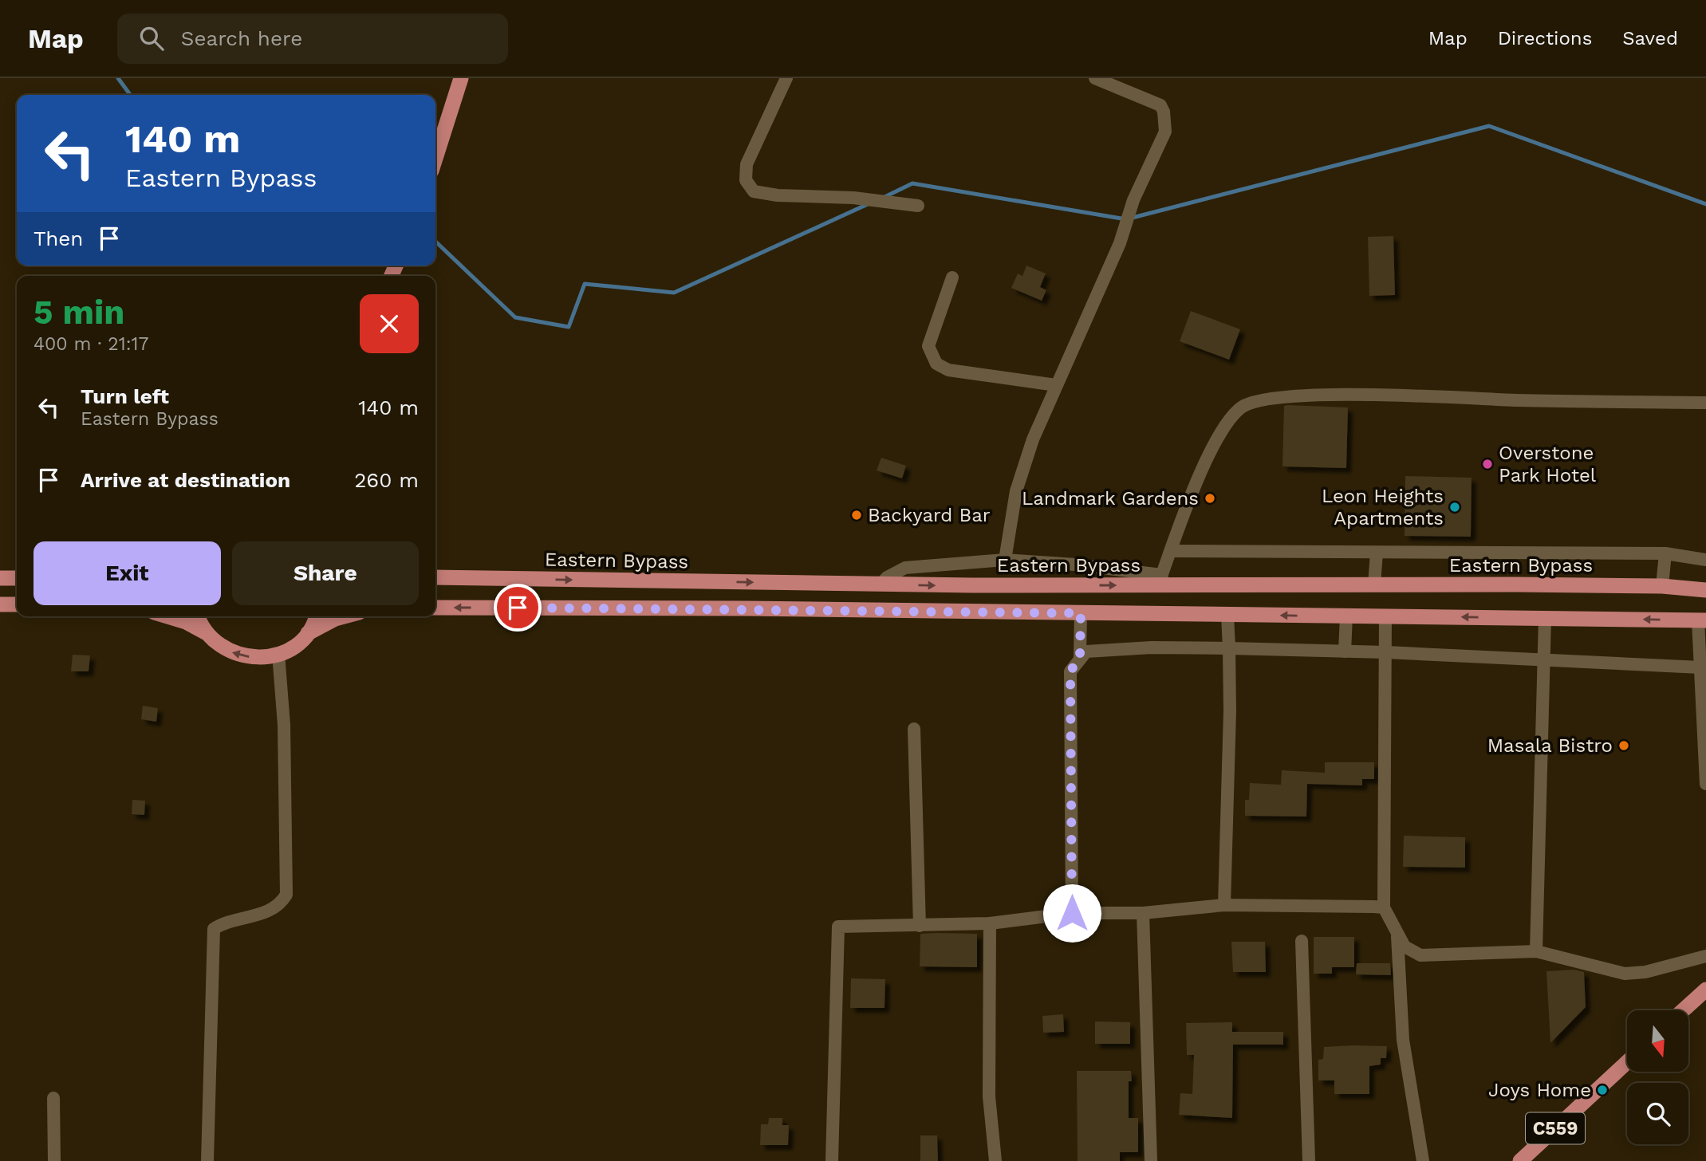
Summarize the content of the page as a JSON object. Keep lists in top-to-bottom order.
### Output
{
  "streets": {
    "main road": ["Eastern Bypass", "C559"]
  },
  "places": [
    "Overstone Park Hotel",
    "Landmark Gardens",
    "Leon Heights Apartments",
    "Backyard Bar",
    "Masala Bistro",
    "Joys Home"
  ],
  "north": "bottom",
  "page": {
    "header": "Map",
    "search": "Search here",
    "nav": ["Map", "Directions", "Saved"],
    "turn": ["140 m", "Eastern Bypass"],
    "then": "Then",
    "heading": ["5 min", "400 m · 21:17"],
    "list": [
      {
        "name": "Turn left",
        "note": "Eastern Bypass",
        "value": "140 m"
      },
      {
        "name": "Arrive at destination",
        "value": "260 m"
      }
    ],
    "buttons": ["Exit", "Share"]
  }
}
